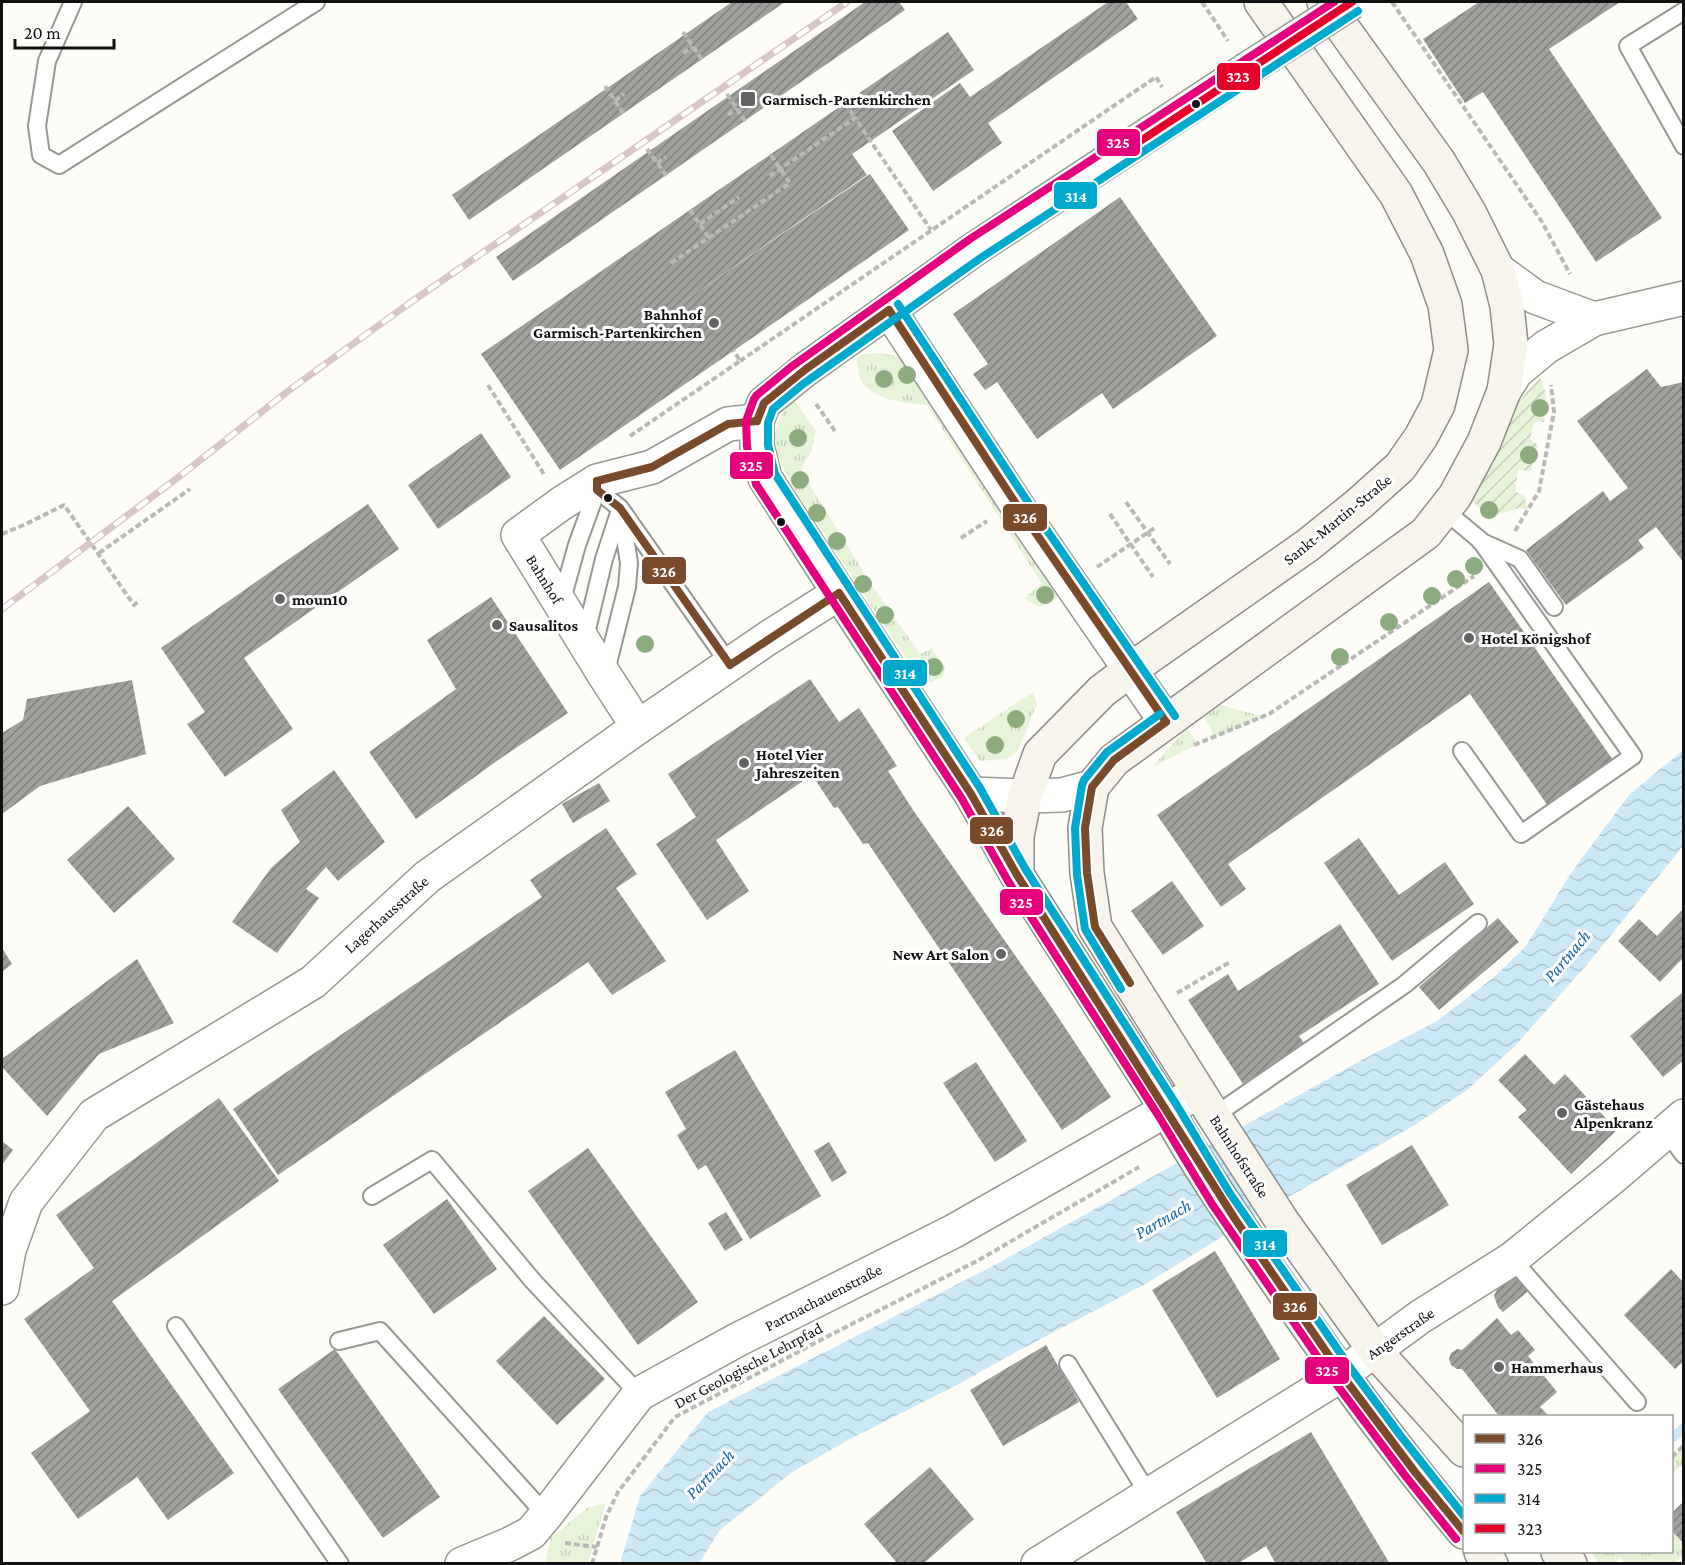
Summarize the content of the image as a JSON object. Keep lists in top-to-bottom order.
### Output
{
  "streets": {
    "main road": ["Sankt-Martin-Straße", "Bahnhofstraße"],
    "street": [
      "Bahnhof",
      "Lagerhausstraße",
      "Partnachauenstraße",
      "Angerstraße"
    ],
    "path": ["Der Geologische Lehrpfad"]
  },
  "crossings": [
    ["Bahnhof", "Lagerhausstraße"],
    ["Bahnhofstraße", "Partnachauenstraße"],
    ["Bahnhofstraße", "Angerstraße"]
  ],
  "water": ["Partnach"],
  "places": {
    "transit": ["Garmisch-Partenkirchen"],
    "other": [
      "Bahnhof Garmisch-Partenkirchen",
      "moun10",
      "Sausalitos",
      "Hotel Königshof",
      "Hotel Vier Jahreszeiten",
      "New Art Salon",
      "Gästehaus Alpenkranz",
      "Hammerhaus"
    ]
  },
  "lines": [
    "transit line 325",
    "transit line 323",
    "transit line 314",
    "transit line 326"
  ],
  "legend": [
    "326",
    "325",
    "314",
    "323"
  ],
  "scale_bar": "20 m"
}
